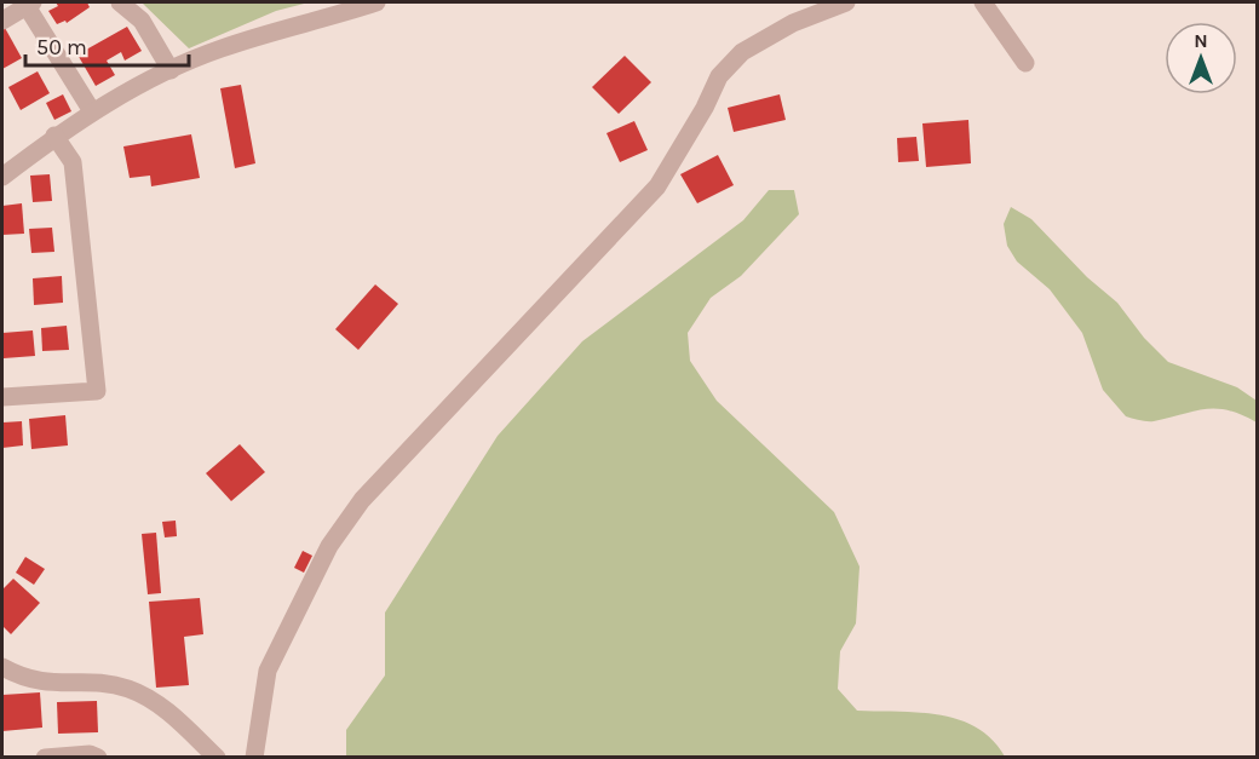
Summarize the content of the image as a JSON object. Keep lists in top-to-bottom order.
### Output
{
  "scale_bar": "50 m",
  "north": "top"
}
